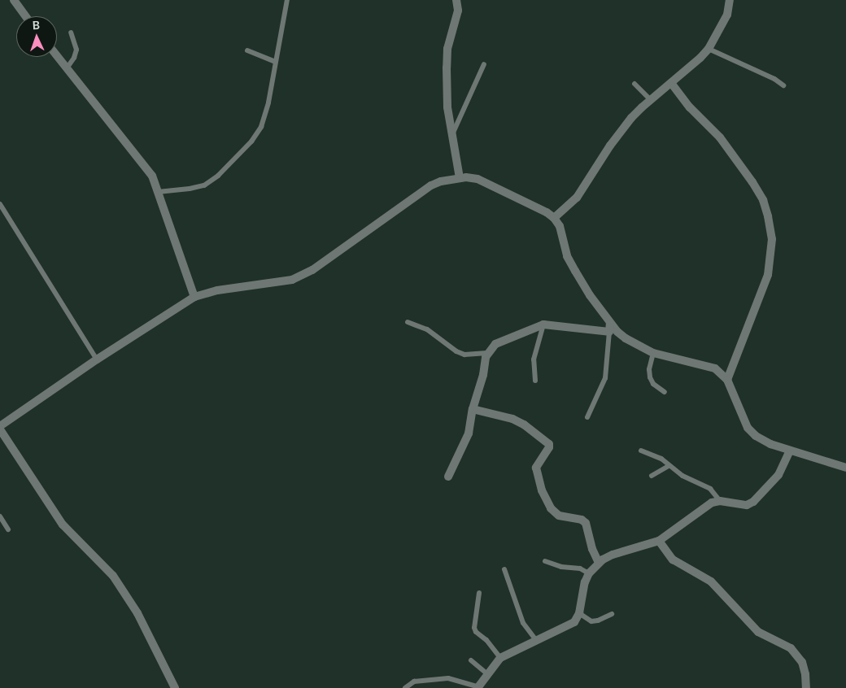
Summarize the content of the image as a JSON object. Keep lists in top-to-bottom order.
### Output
{
  "north": "top"
}
